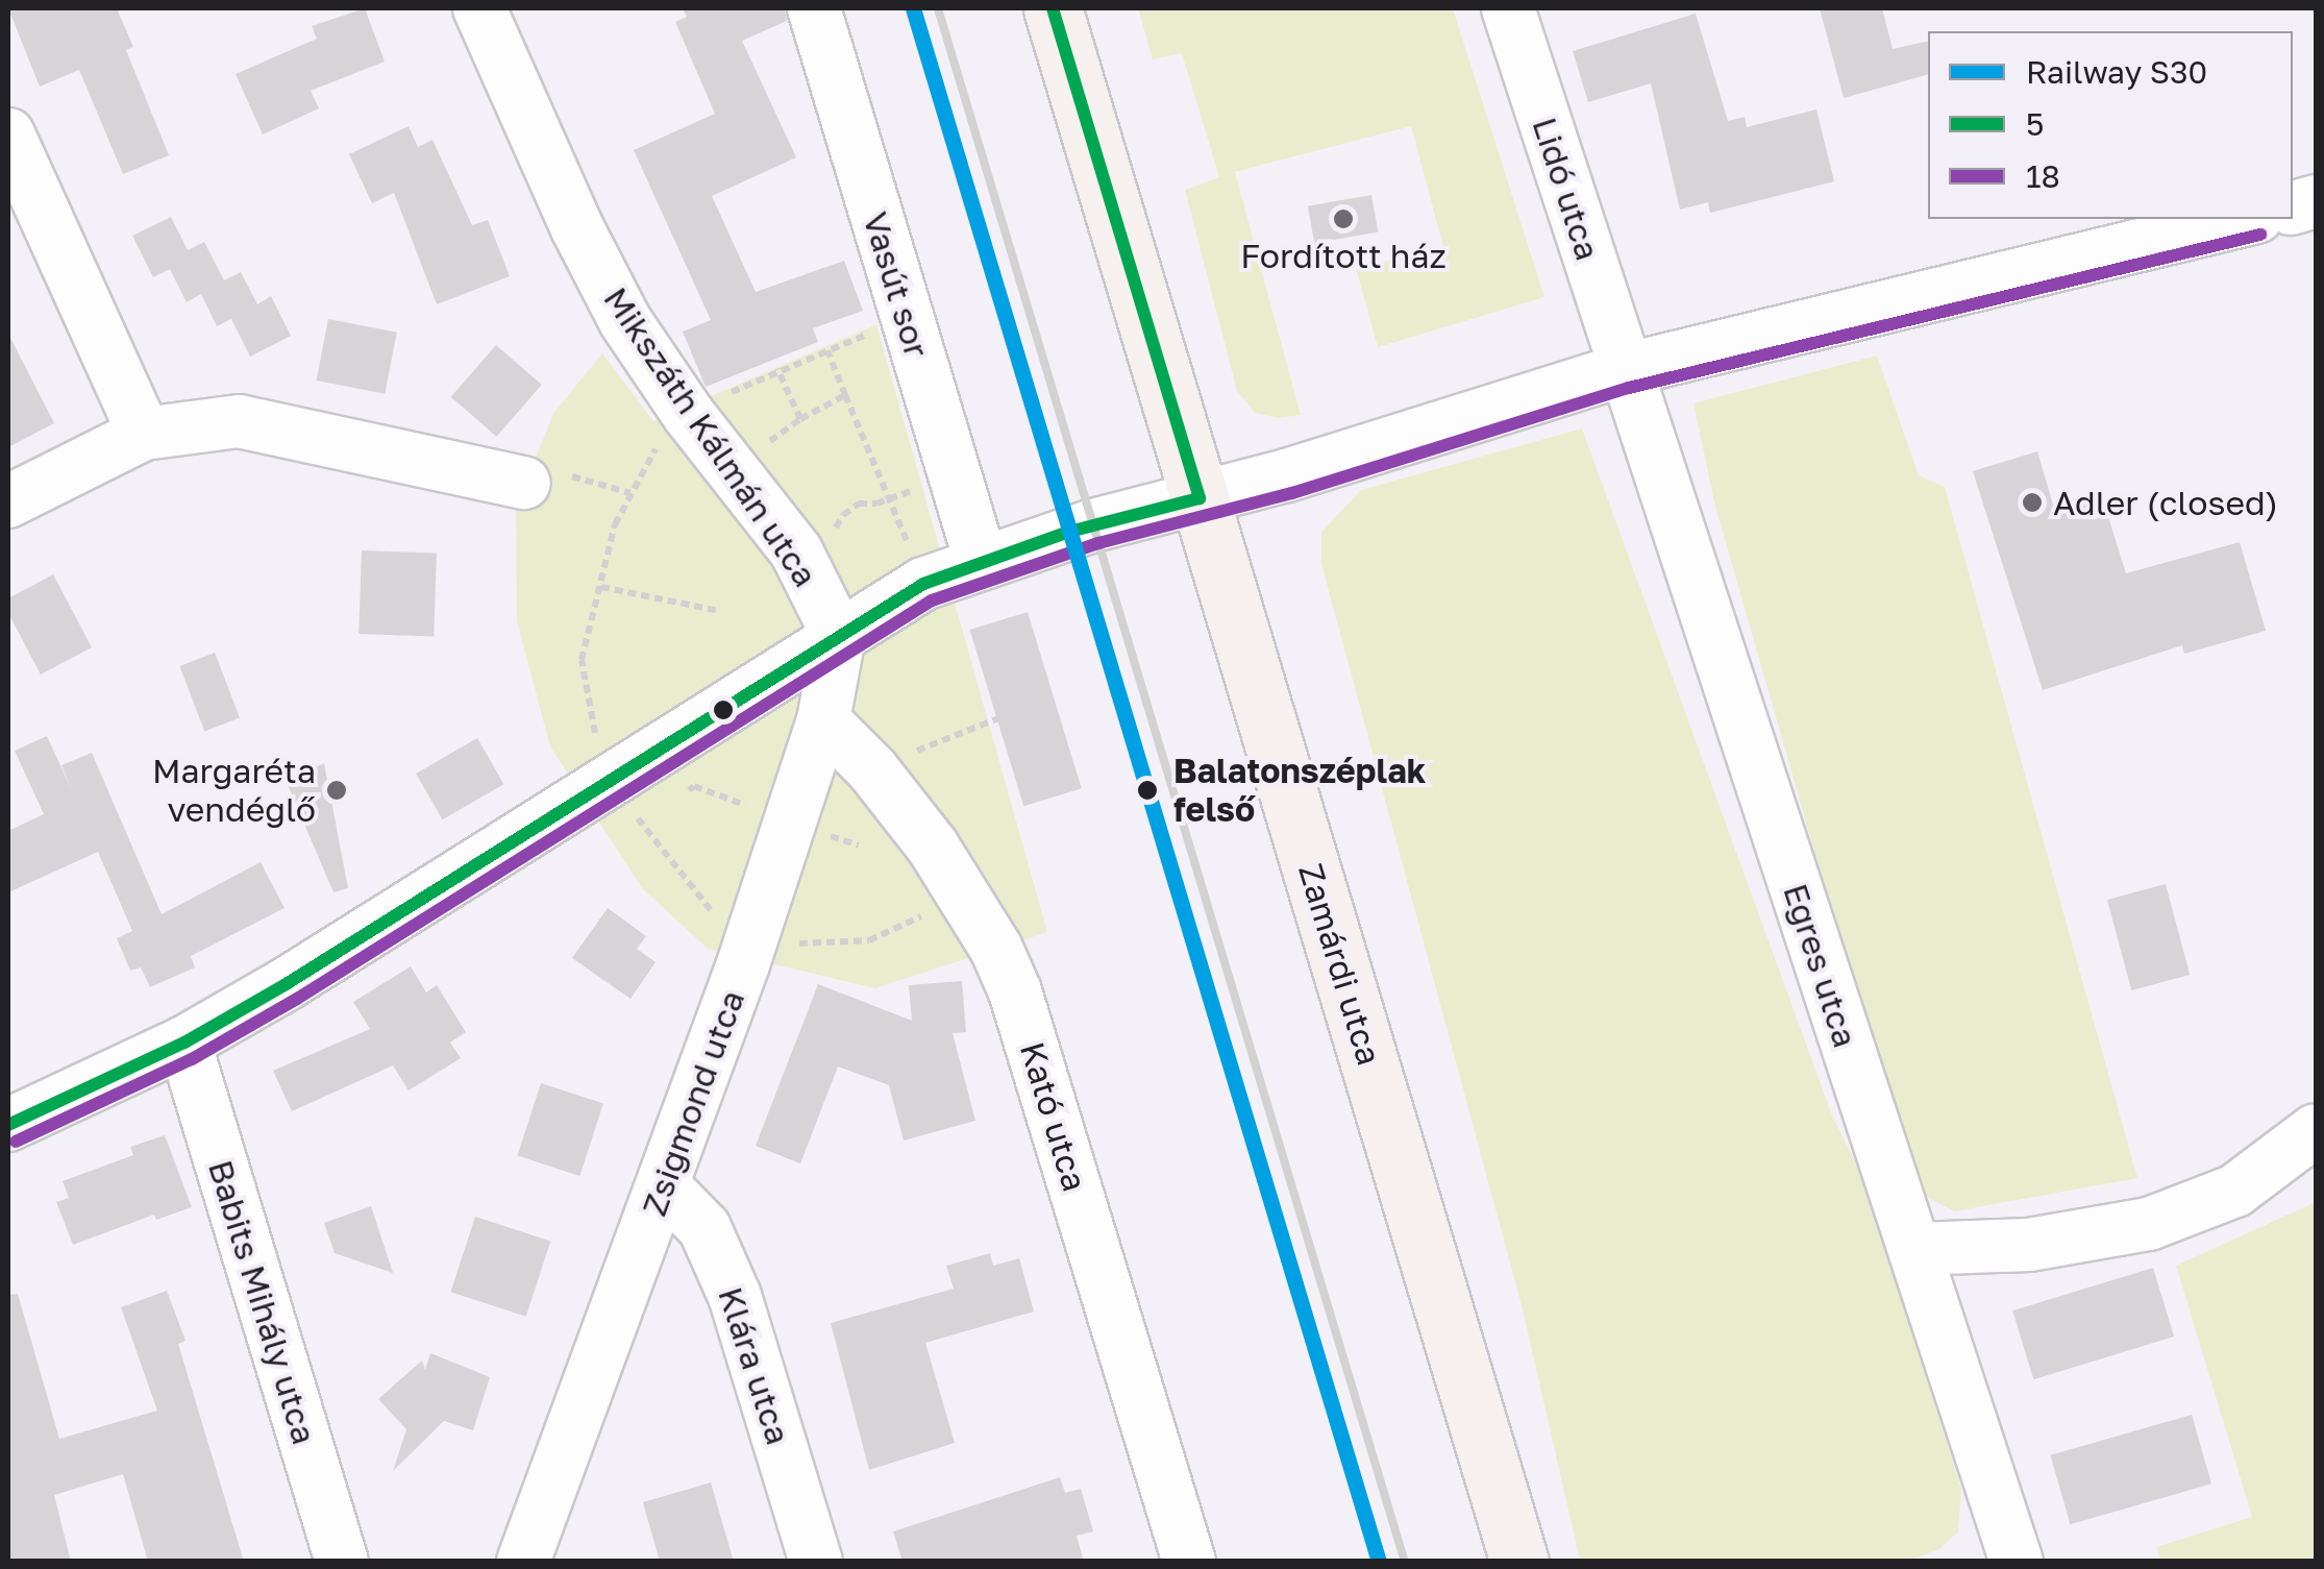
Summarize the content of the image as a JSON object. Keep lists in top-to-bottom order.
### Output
{
  "streets": {
    "main road": ["Zamárdi utca"],
    "street": [
      "Lidó utca",
      "Vasút sor",
      "Mikszáth Kálmán utca",
      "Egres utca",
      "Zsigmond utca",
      "Kató utca",
      "Babits Mihály utca",
      "Klára utca"
    ]
  },
  "crossings": [
    ["Lidó utca", "Egres utca"],
    ["Mikszáth Kálmán utca", "Zsigmond utca"],
    ["Zsigmond utca", "Kató utca"],
    ["Zsigmond utca", "Klára utca"]
  ],
  "places": [
    "Fordított ház",
    "Adler (closed)",
    "Margaréta vendéglő",
    "Balatonszéplak felső"
  ],
  "lines": ["rail line S30", "transit line 5", "transit line 18"],
  "legend": ["Railway S30", "5", "18"]
}
